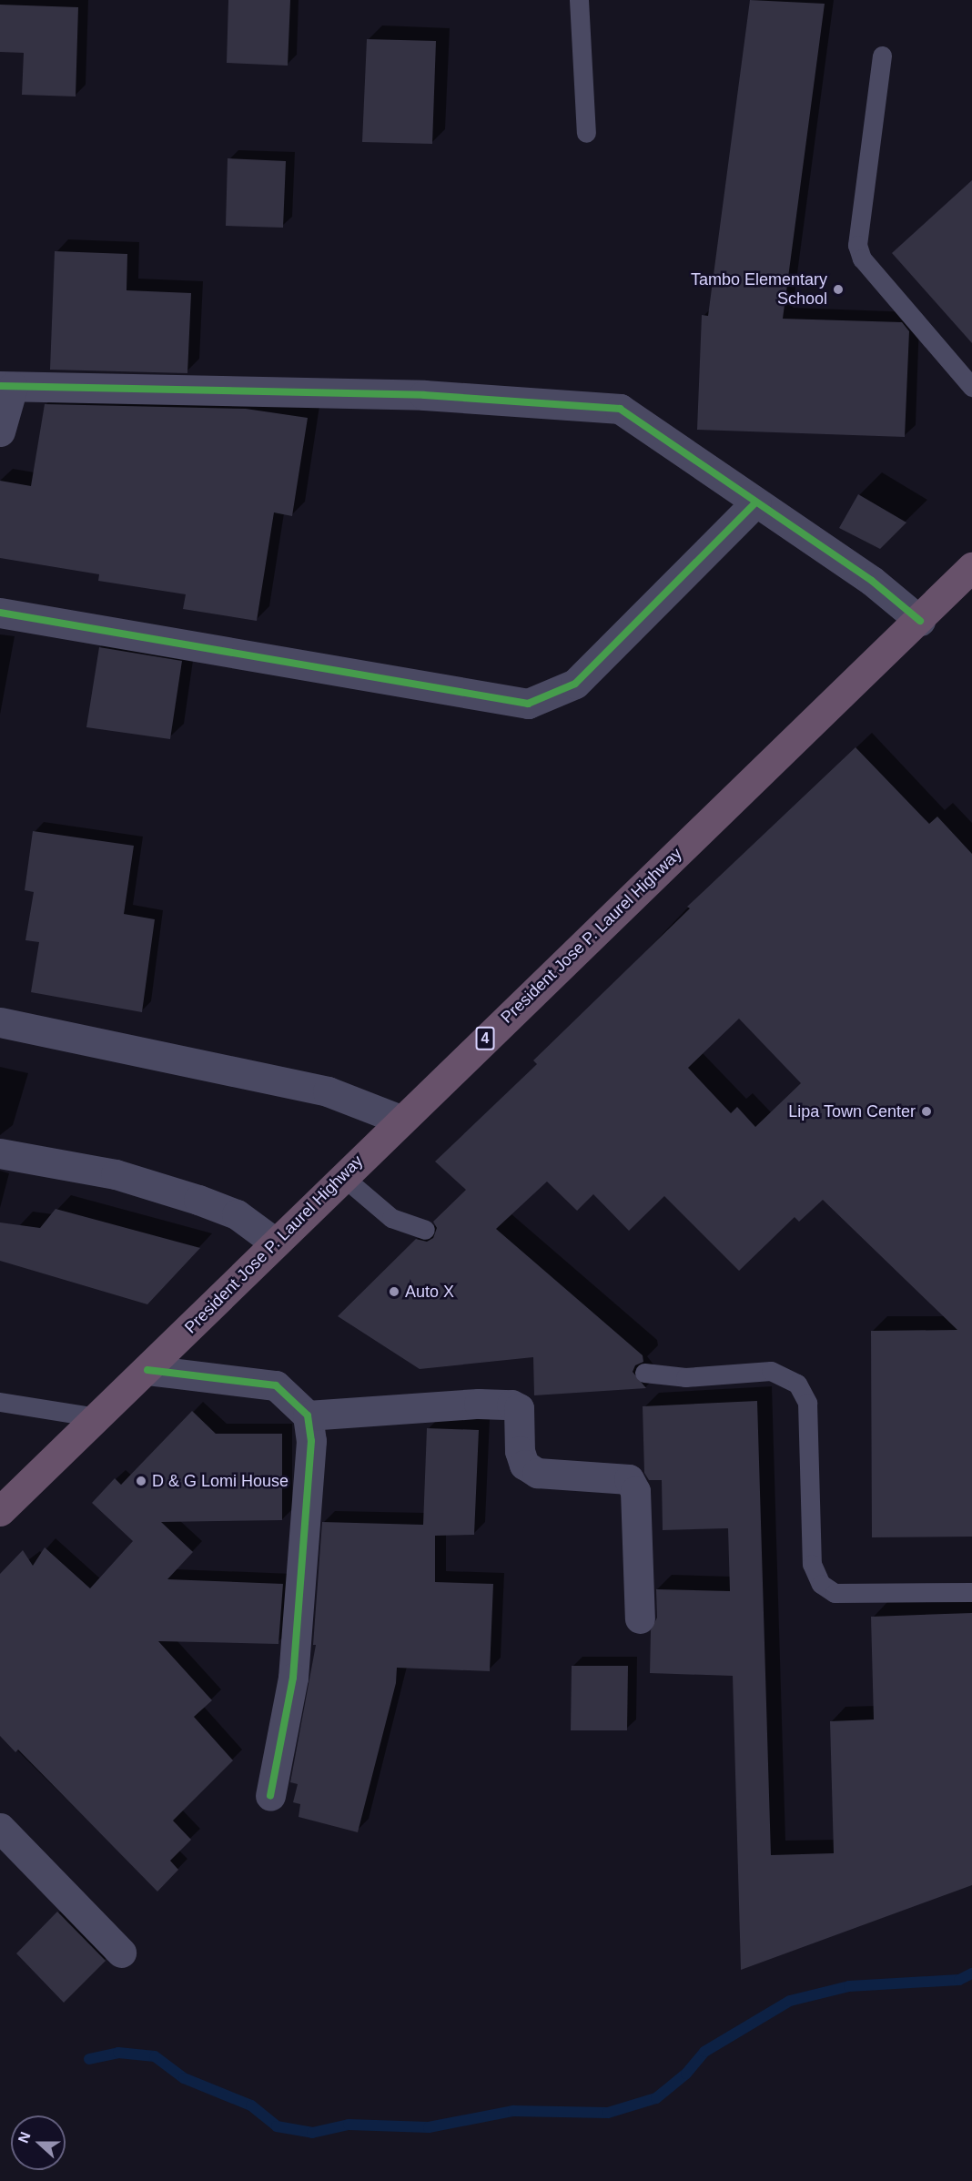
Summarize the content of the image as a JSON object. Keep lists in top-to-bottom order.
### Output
{
  "streets": {
    "highway": ["President Jose P. Laurel Highway", "4"]
  },
  "places": [
    "Tambo Elementary School",
    "Lipa Town Center",
    "Auto X",
    "D & G Lomi House"
  ],
  "north": "left"
}
